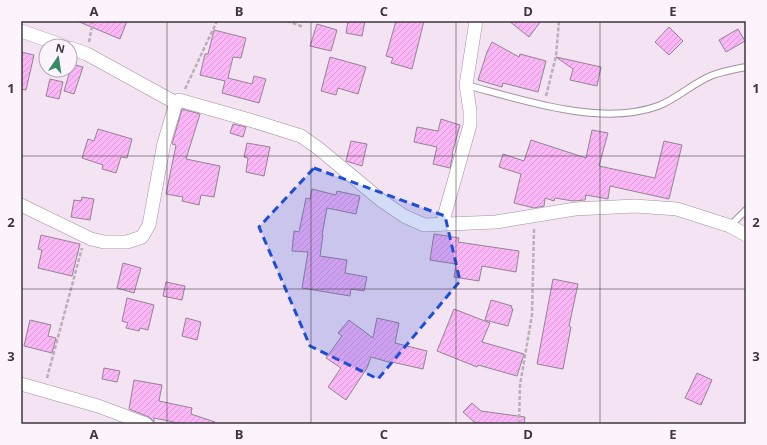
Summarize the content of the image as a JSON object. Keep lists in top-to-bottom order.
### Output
{
  "north": "top",
  "grid": {
    "columns": [
      "A",
      "B",
      "C",
      "D",
      "E"
    ],
    "rows": ["1", "2", "3"]
  }
}
